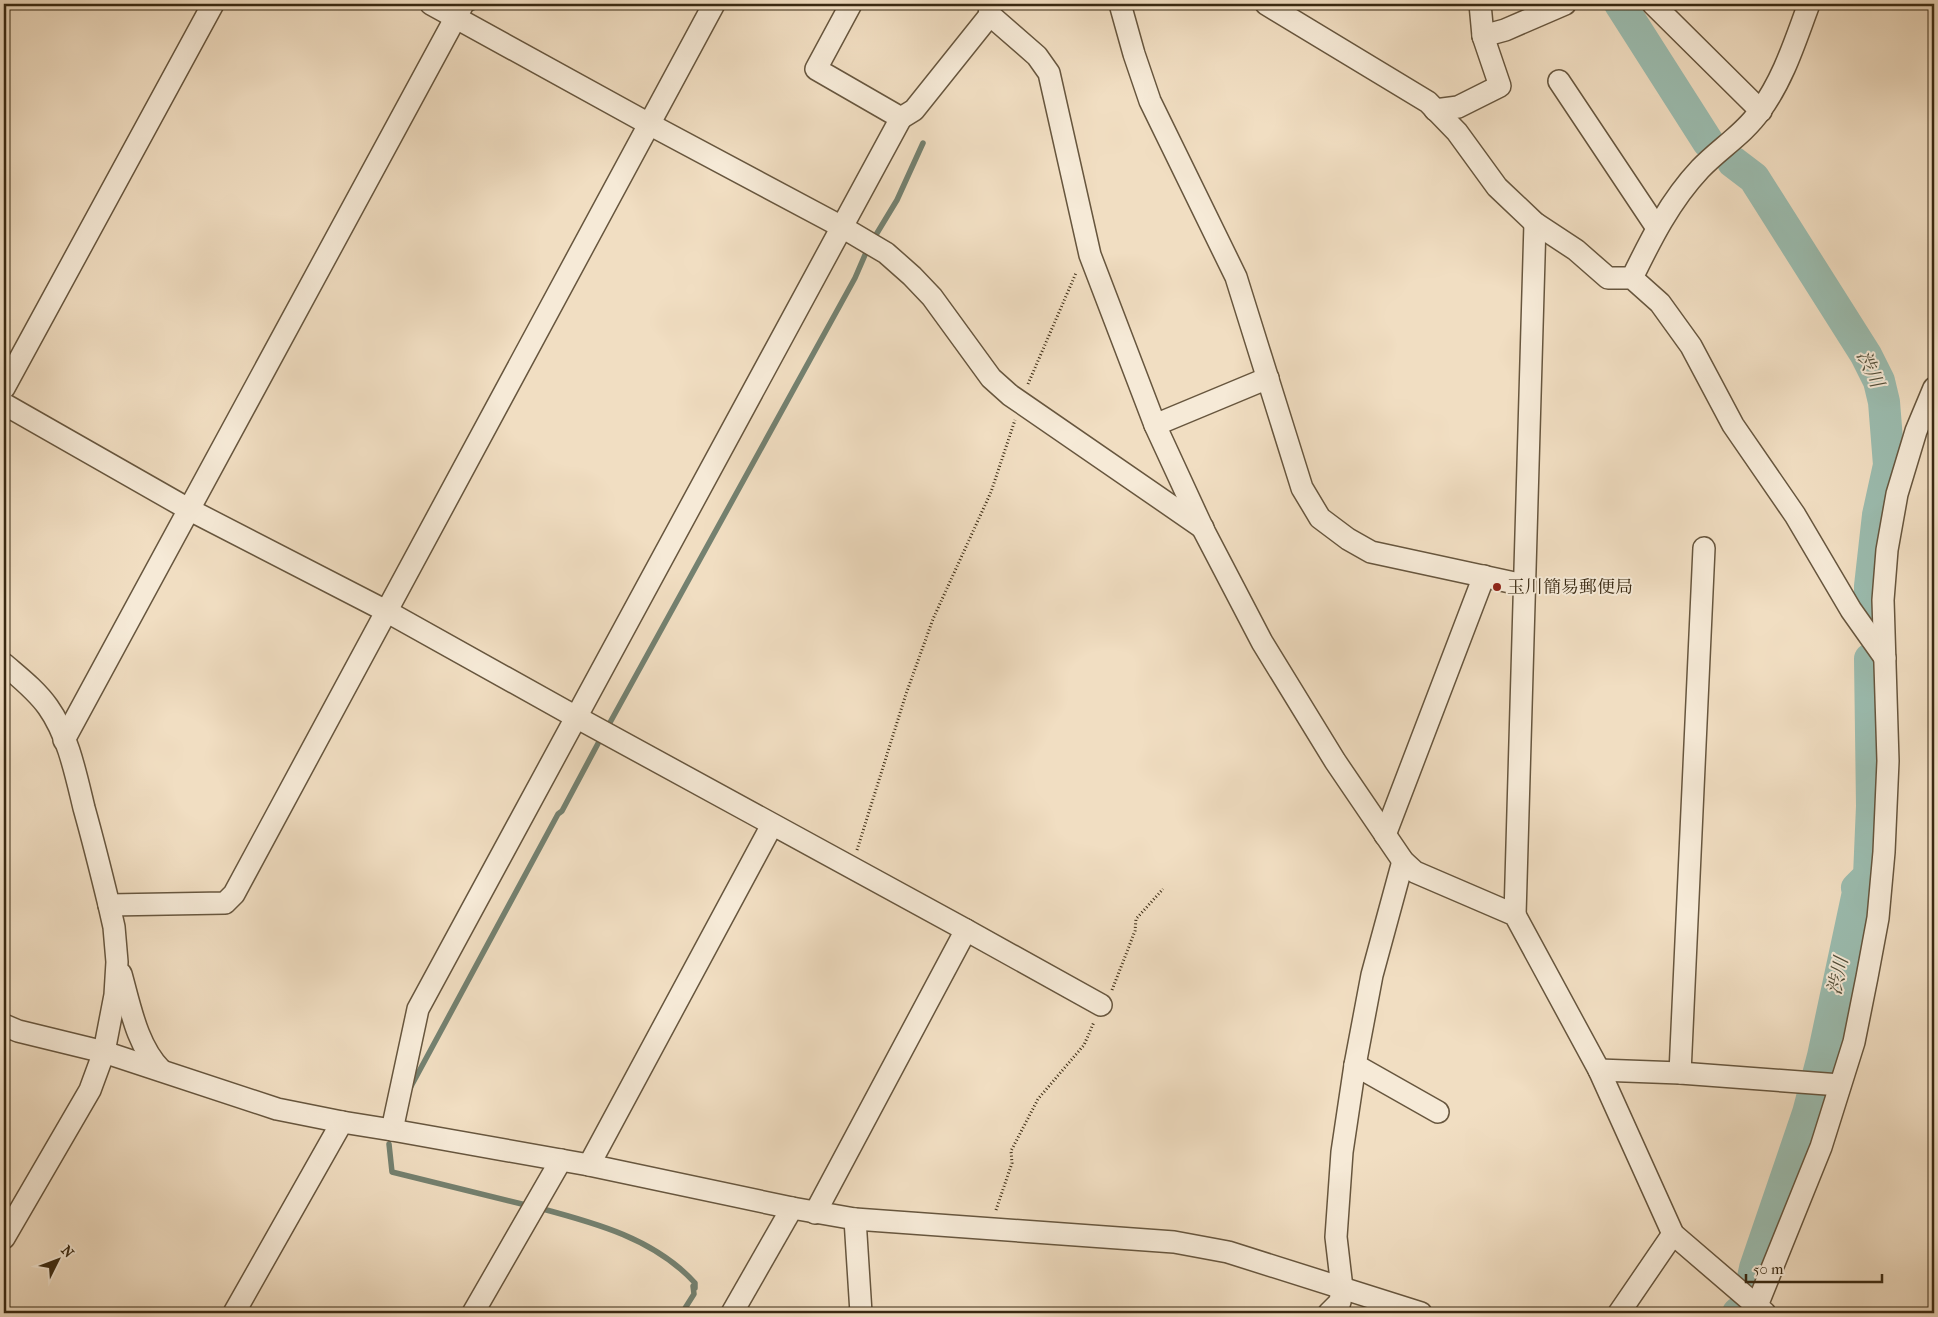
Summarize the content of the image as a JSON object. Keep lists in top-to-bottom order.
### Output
{
  "water": ["渋川"],
  "places": ["玉川簡易郵便局"],
  "scale_bar": "50 m",
  "north": "top right"
}
